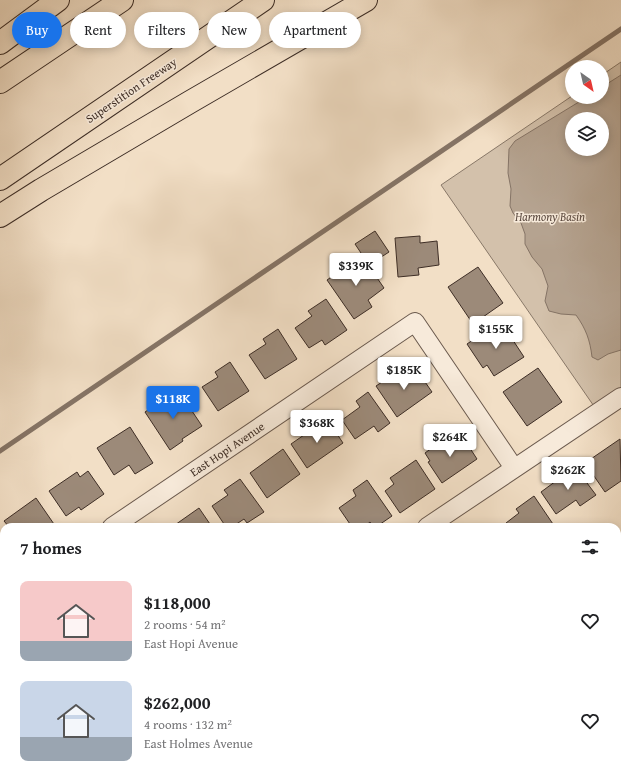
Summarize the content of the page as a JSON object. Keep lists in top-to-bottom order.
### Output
{
  "streets": {
    "highway": ["Superstition Freeway"],
    "street": ["East Hopi Avenue"]
  },
  "parks": ["Harmony Basin"],
  "north": "bottom right",
  "page": {
    "chip": [
      "Buy",
      "Rent",
      "Filters",
      "New",
      "Apartment"
    ],
    "price": [
      "$339K",
      "$155K",
      "$185K",
      "$118K",
      "$368K",
      "$264K",
      "$262K"
    ],
    "heading": "7 homes",
    "list": [
      {
        "name": "$118,000",
        "note": "2 rooms · 54 m² · East Hopi Avenue"
      },
      {
        "name": "$262,000",
        "note": "4 rooms · 132 m² · East Holmes Avenue"
      }
    ]
  }
}
